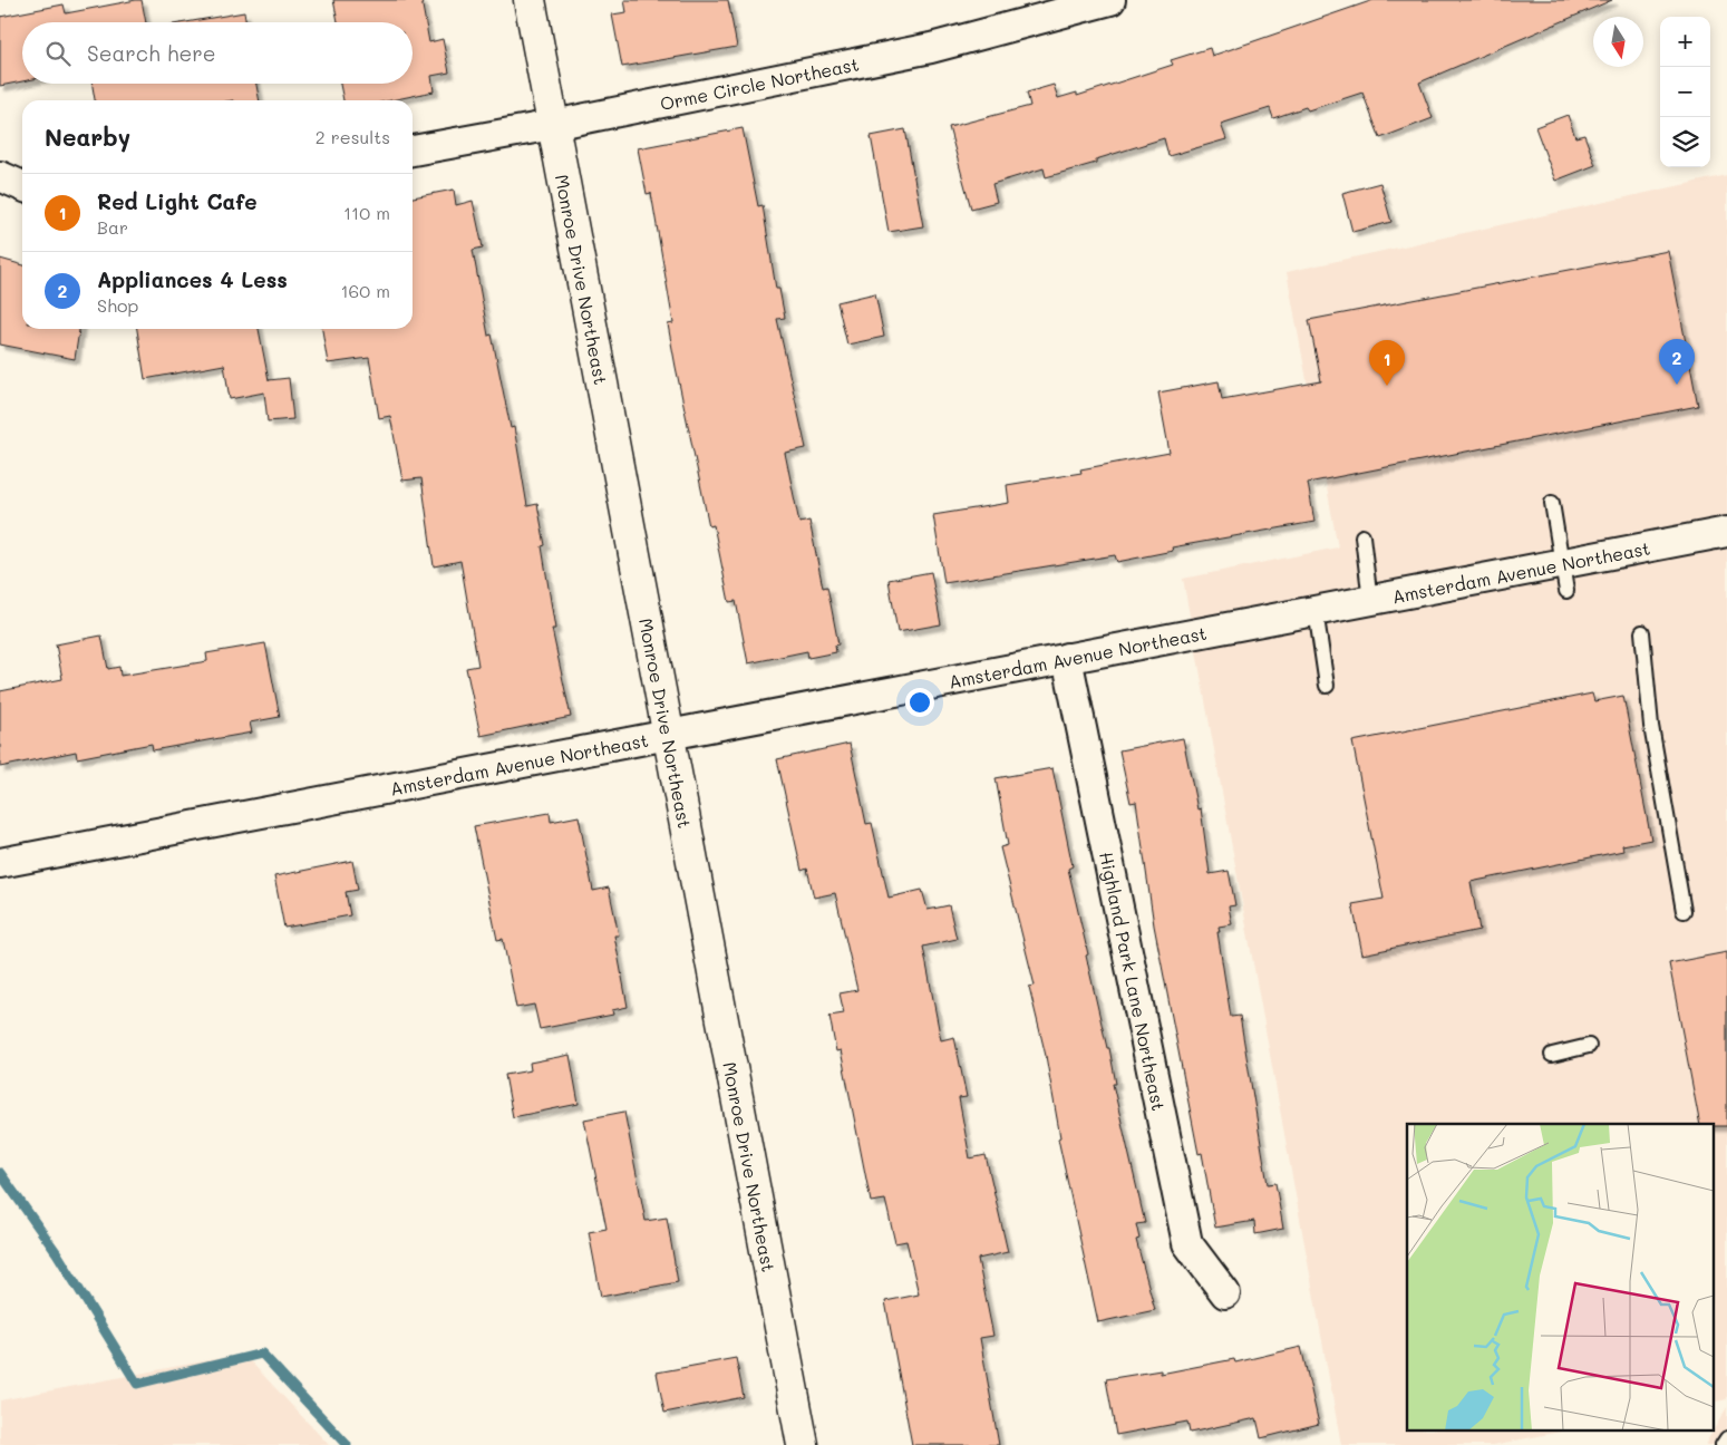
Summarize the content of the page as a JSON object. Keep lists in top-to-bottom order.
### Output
{
  "streets": {
    "main road": ["Monroe Drive Northeast"],
    "street": ["Orme Circle Northeast", "Amsterdam Avenue Northeast", "Highland Park Lane Northeast"]
  },
  "crossings": [
    ["Orme Circle Northeast", "Monroe Drive Northeast"],
    ["Monroe Drive Northeast", "Amsterdam Avenue Northeast"],
    ["Amsterdam Avenue Northeast", "Highland Park Lane Northeast"]
  ],
  "north": "bottom",
  "page": {
    "map_buttons": ["+", "−"],
    "search": "Search here",
    "heading": ["Nearby", "2 results"],
    "list": [
      {
        "mark": "1",
        "name": "Red Light Cafe",
        "note": "Bar",
        "value": "110 m"
      },
      {
        "mark": "2",
        "name": "Appliances 4 Less",
        "note": "Shop",
        "value": "160 m"
      }
    ],
    "pins": ["2", "1"]
  }
}
